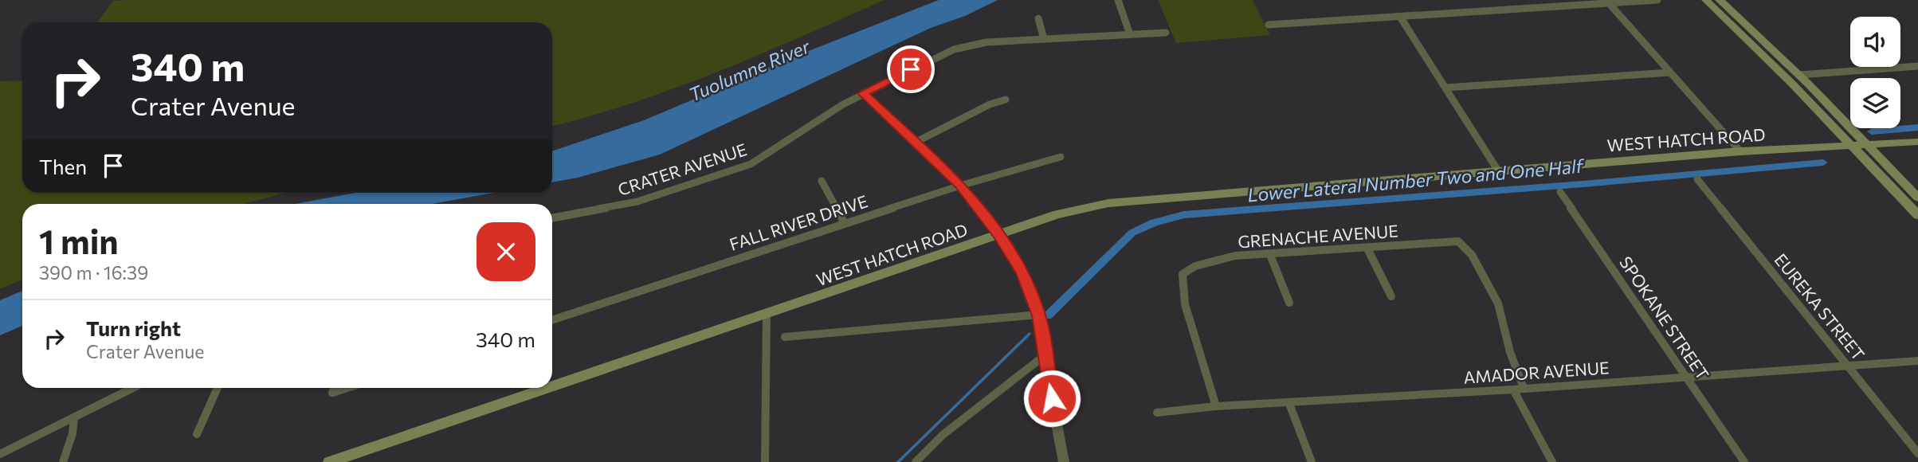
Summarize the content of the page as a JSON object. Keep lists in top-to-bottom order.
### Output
{
  "streets": {
    "main road": ["WEST HATCH ROAD"],
    "street": [
      "CRATER AVENUE",
      "FALL RIVER DRIVE",
      "GRENACHE AVENUE",
      "EUREKA STREET",
      "SPOKANE STREET",
      "AMADOR AVENUE"
    ]
  },
  "crossings": [
    ["GRENACHE AVENUE", "AMADOR AVENUE"],
    ["EUREKA STREET", "AMADOR AVENUE"],
    ["SPOKANE STREET", "AMADOR AVENUE"]
  ],
  "water": ["Tuolumne River", "Lower Lateral Number Two and One Half"],
  "page": {
    "turn": ["340 m", "Crater Avenue"],
    "then": "Then",
    "heading": ["1 min", "390 m · 16:39"],
    "list": [
      {
        "name": "Turn right",
        "note": "Crater Avenue",
        "value": "340 m"
      }
    ]
  }
}
